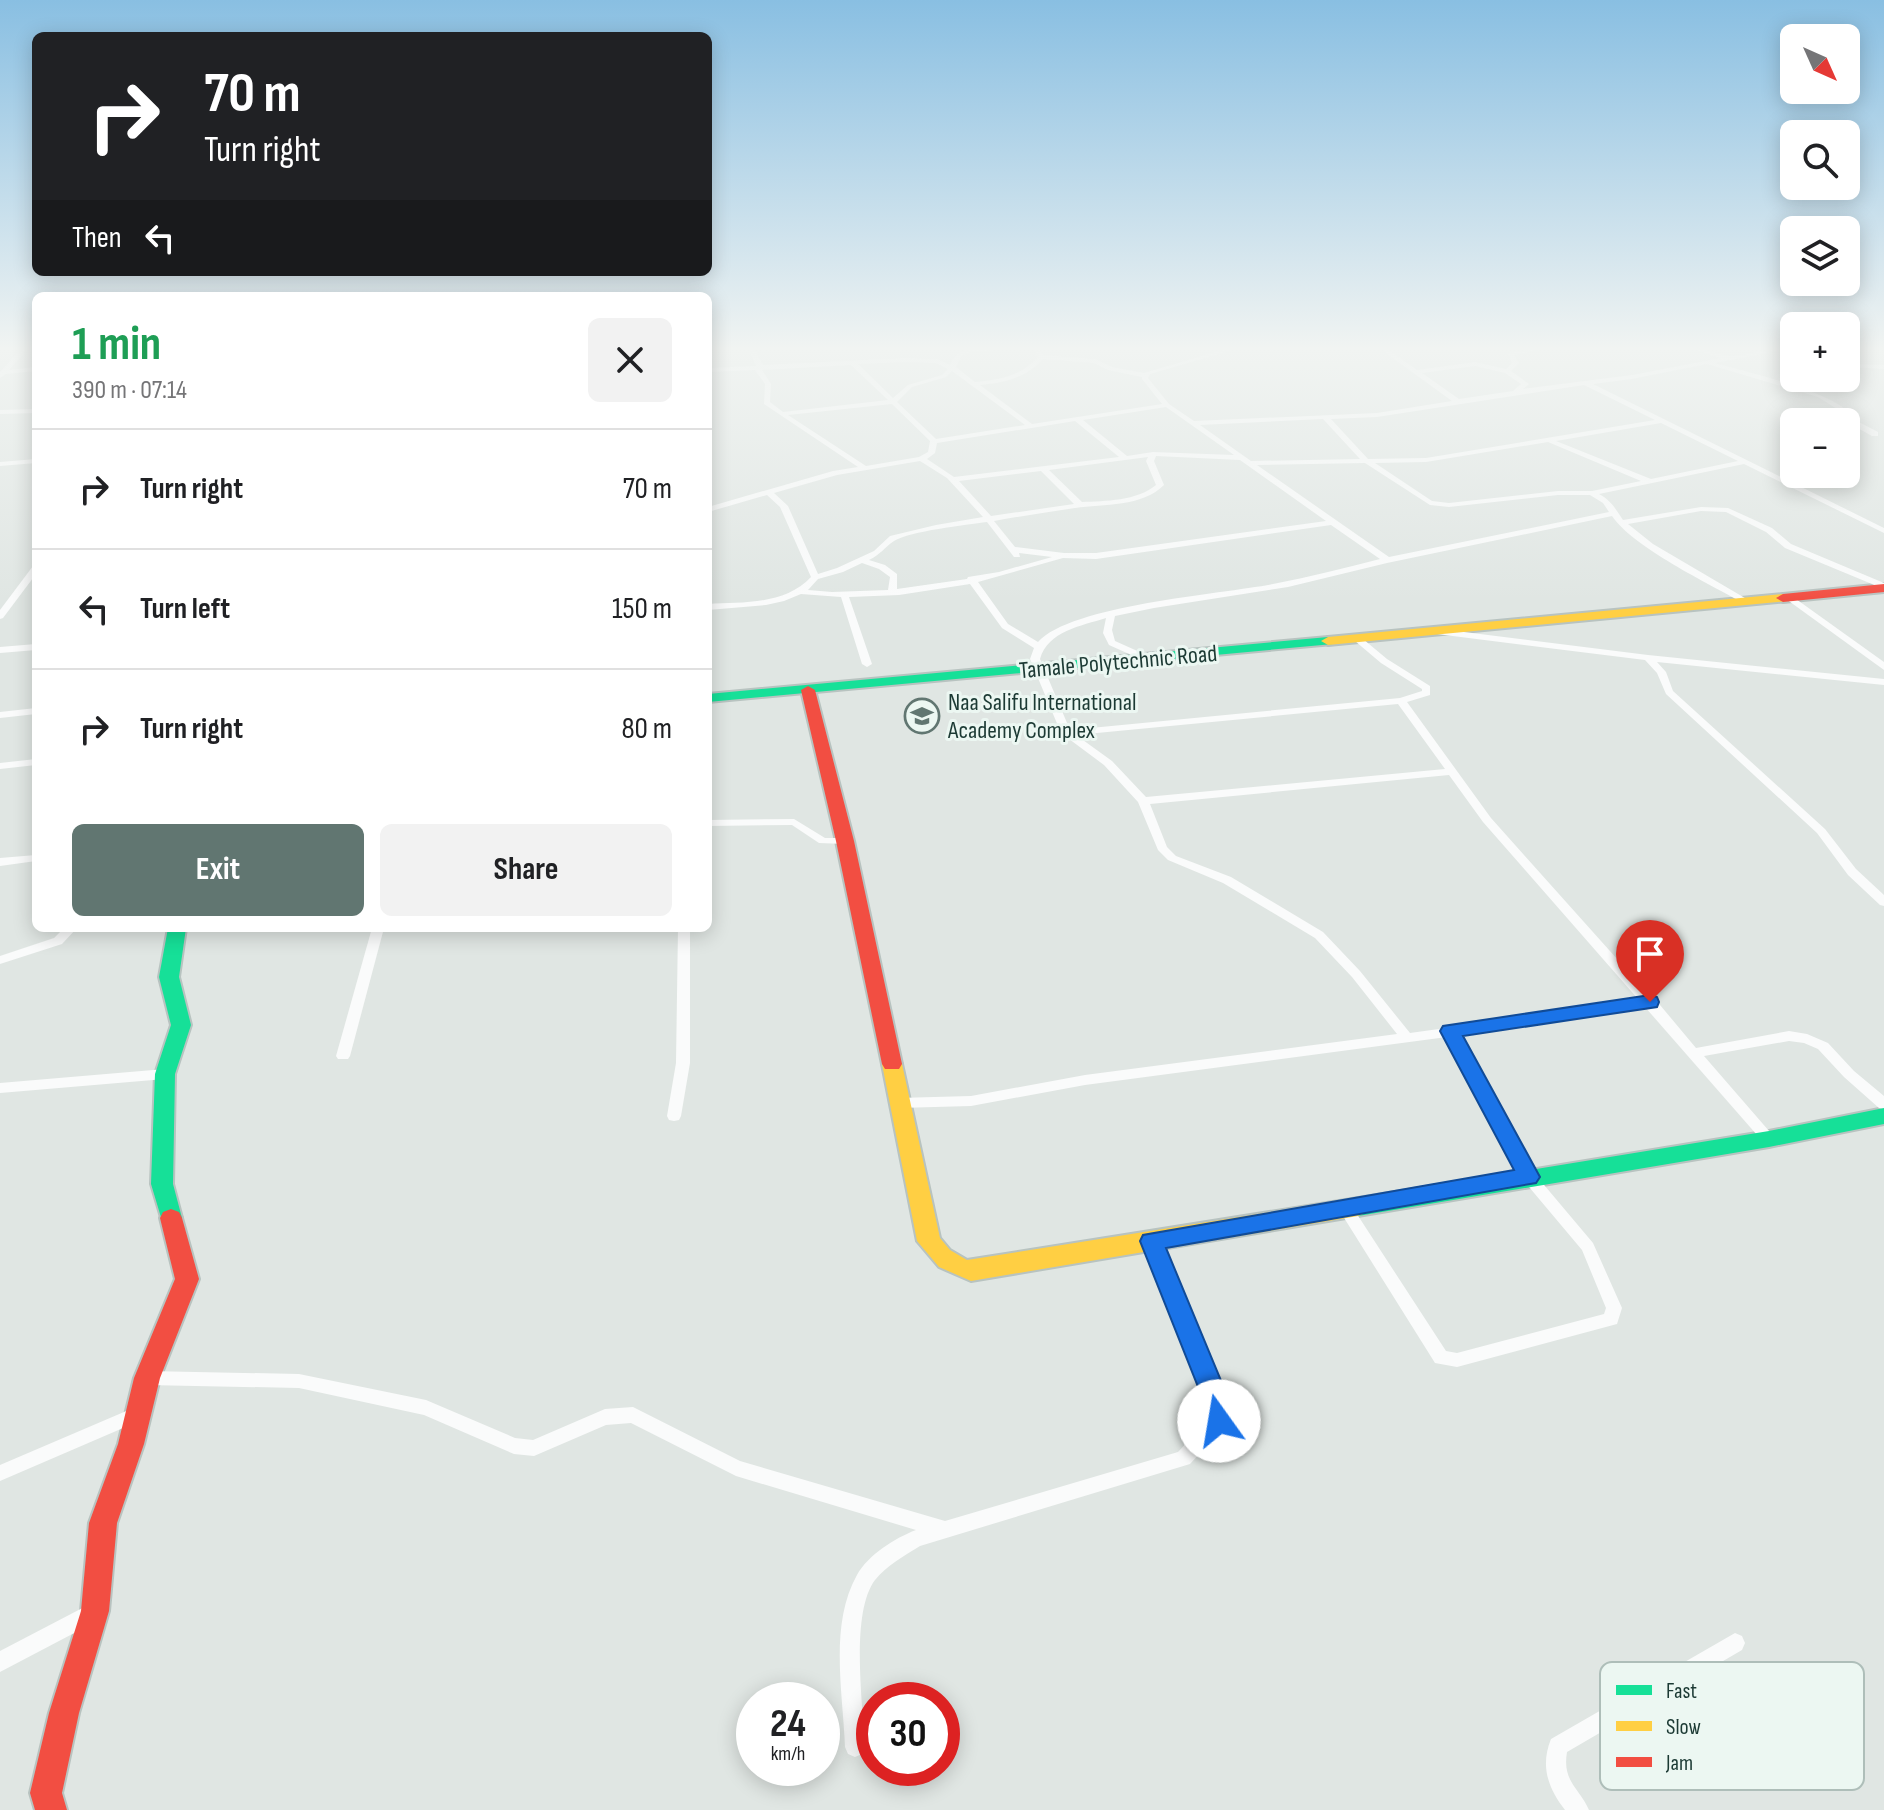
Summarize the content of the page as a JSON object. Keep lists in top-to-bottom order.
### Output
{
  "streets": {
    "street": ["Tamale Polytechnic Road"]
  },
  "places": {
    "school or university": ["Naa Salifu International Academy Complex"]
  },
  "legend": ["Fast", "Slow", "Jam"],
  "north": "bottom right",
  "page": {
    "map_buttons": ["+", "−"],
    "turn": ["70 m", "Turn right"],
    "then": "Then",
    "heading": ["1 min", "390 m · 07:14"],
    "list": [
      {
        "name": "Turn right",
        "value": "70 m"
      },
      {
        "name": "Turn left",
        "value": "150 m"
      },
      {
        "name": "Turn right",
        "value": "80 m"
      }
    ],
    "buttons": ["Exit", "Share"],
    "speed": "24 km/h",
    "limit": "30"
  }
}
